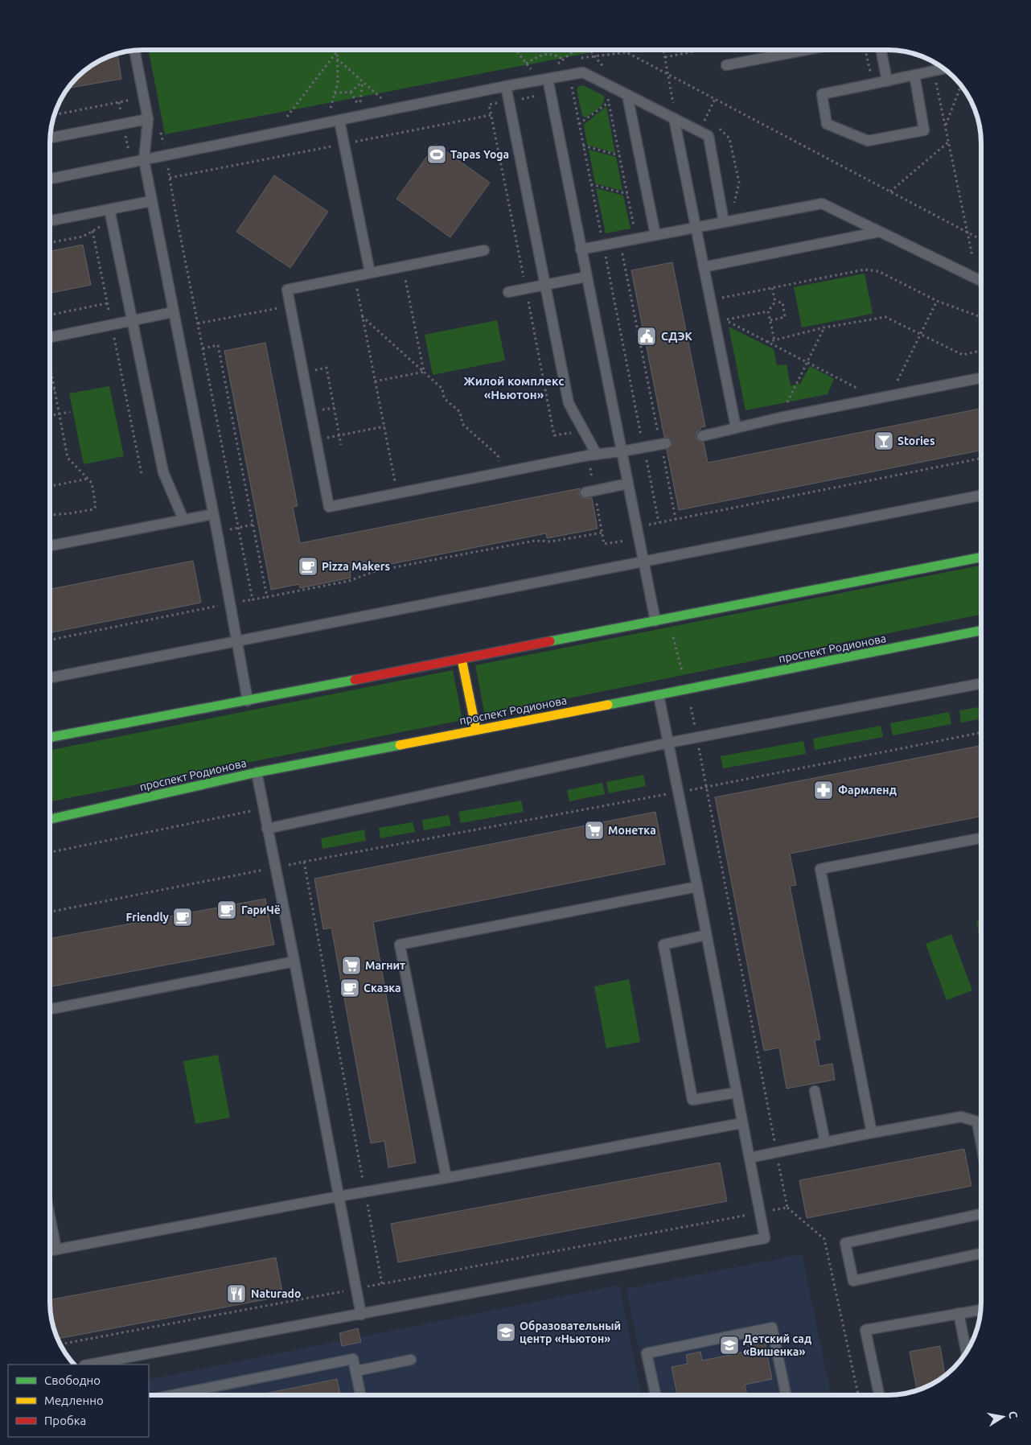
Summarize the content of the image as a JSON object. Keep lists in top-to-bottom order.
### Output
{
  "streets": {
    "street": ["проспект Родионова"]
  },
  "districts": ["Жилой комплекс «Ньютон»"],
  "places": {
    "sports": ["Tapas Yoga"],
    "public building": ["СДЭК"],
    "bar": ["Stories"],
    "cafe": [
      "Pizza Makers",
      "ГариЧё",
      "Friendly",
      "Сказка"
    ],
    "pharmacy": ["Фармленд"],
    "supermarket": ["Монетка", "Магнит"],
    "restaurant": ["Naturado"],
    "school or university": ["Образовательный центр «Ньютон»", "Детский сад «Вишенка»"]
  },
  "legend": ["Свободно", "Медленно", "Пробка"],
  "north": "right"
}
